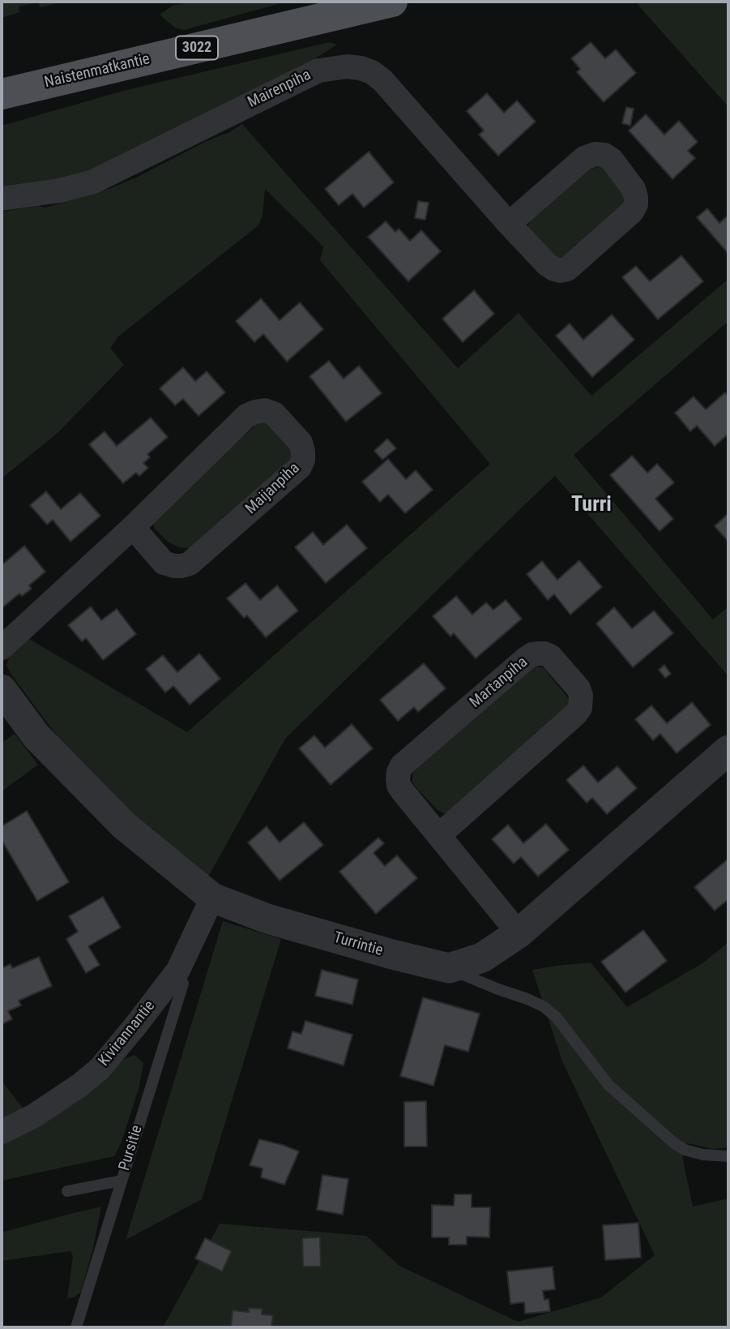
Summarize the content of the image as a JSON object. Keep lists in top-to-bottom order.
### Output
{
  "streets": {
    "main road": ["3022", "Naistenmatkantie"],
    "street": [
      "Mairenpiha",
      "Maijanpiha",
      "Martanpiha",
      "Turrintie",
      "Kivirannantie"
    ],
    "lane": ["Pursitie"]
  },
  "crossings": [
    ["Turrintie", "Kivirannantie"],
    ["Kivirannantie", "Pursitie"]
  ],
  "districts": ["Turri"]
}
